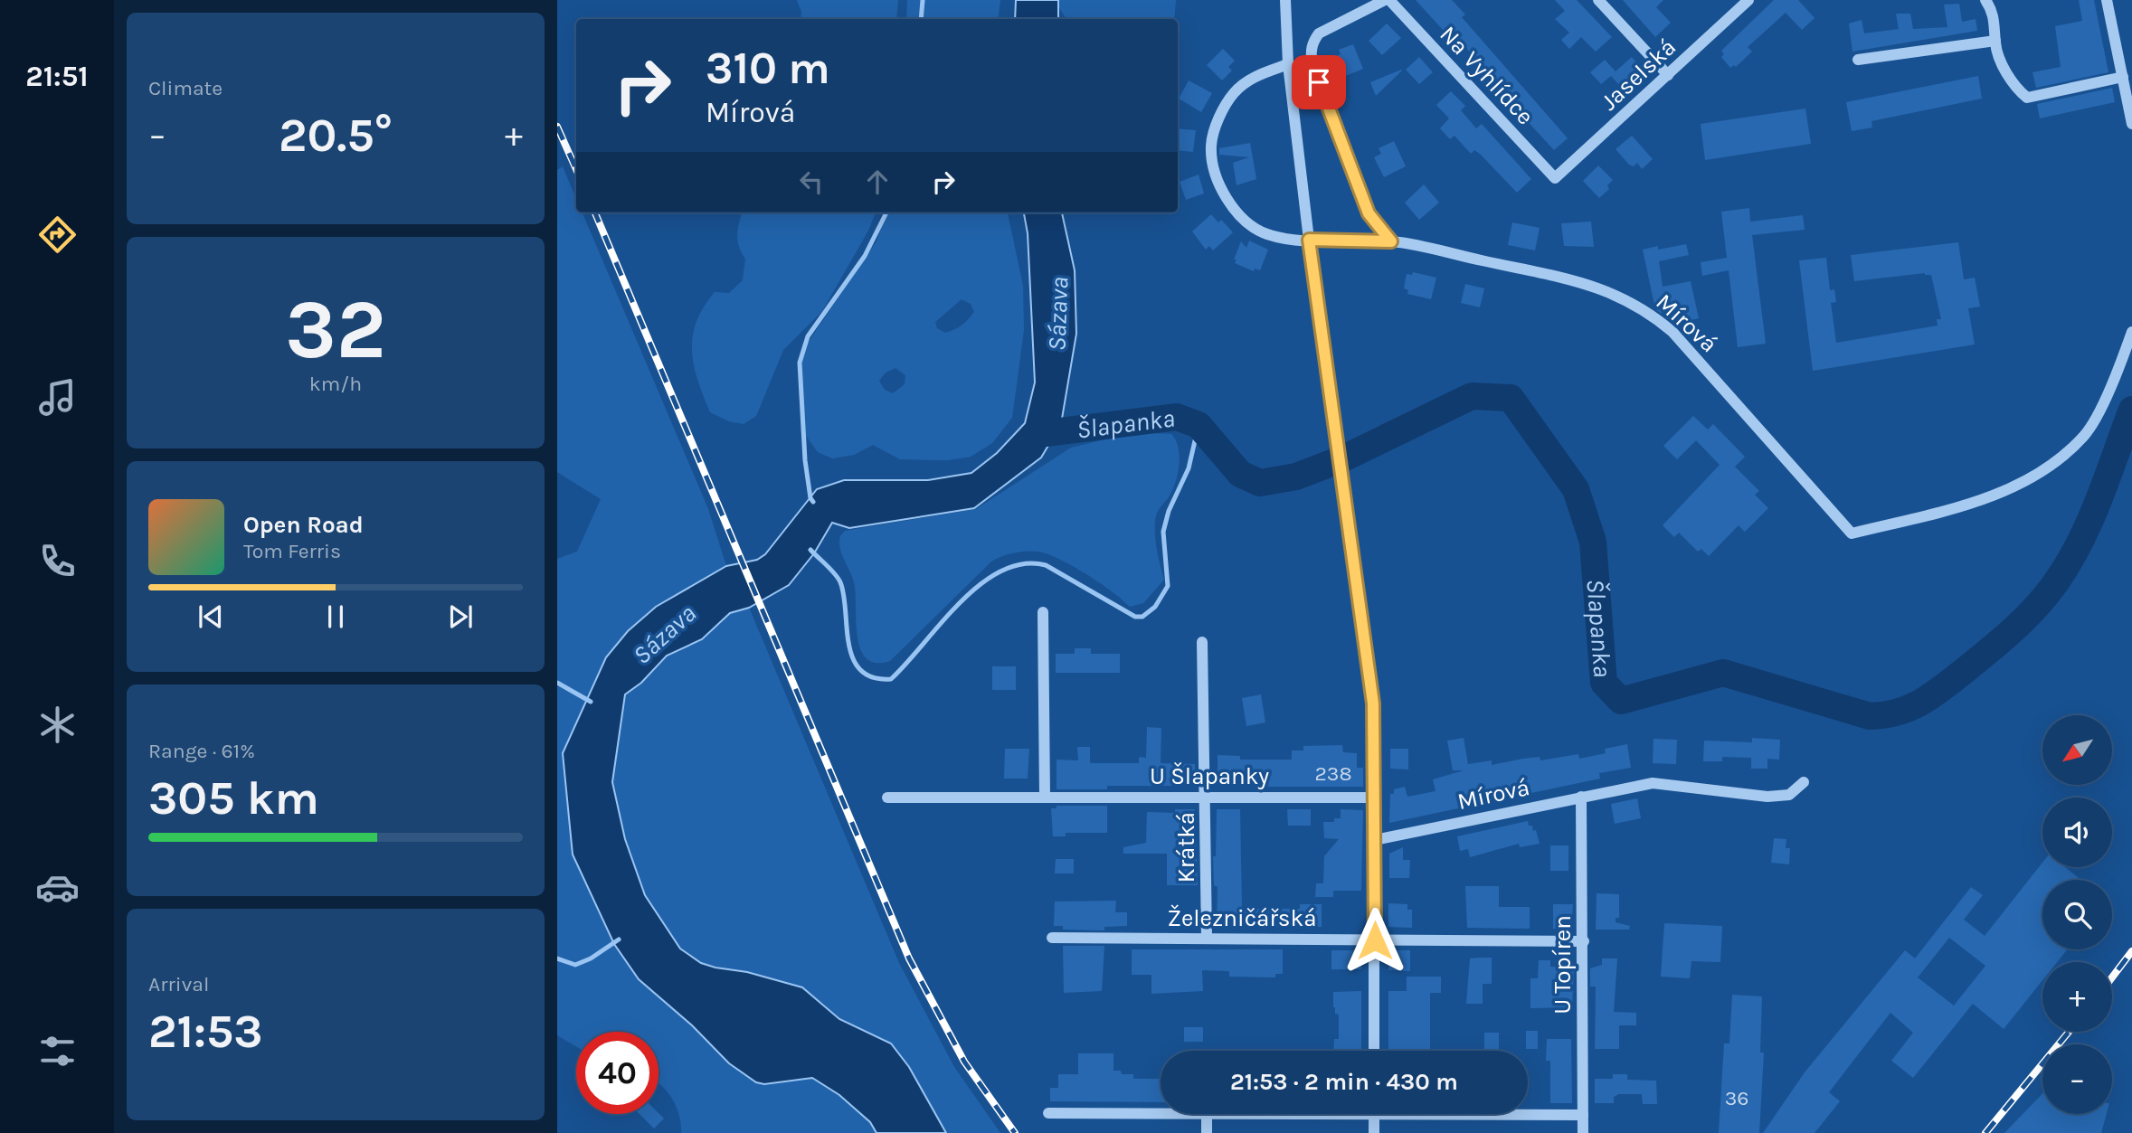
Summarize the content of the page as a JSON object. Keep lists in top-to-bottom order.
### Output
{
  "streets": {
    "street": [
      "Jaselská",
      "Na Vyhlídce",
      "Mírová",
      "U Šlapanky",
      "Krátká",
      "Železničářská",
      "U Topíren"
    ]
  },
  "crossings": [
    ["Jaselská", "Na Vyhlídce"],
    ["Mírová", "U Topíren"],
    ["U Šlapanky", "Krátká"],
    ["Krátká", "Železničářská"],
    ["Železničářská", "U Topíren"]
  ],
  "water": ["Sázava", "Šlapanka"],
  "house_numbers": ["238", "36"],
  "north": "bottom left",
  "page": {
    "tabs": "21:51",
    "tile": [
      "Climate",
      ["32", "km/h"],
      ["Range · 61%", "305 km"],
      ["Arrival", "21:53"]
    ],
    "turn": ["310 m", "Mírová"],
    "heat": ["−", "20.5°", "+"],
    "song": ["Open Road", "Tom Ferris"],
    "map_buttons": ["+", "−"],
    "limit": "40",
    "trip": "21:53 · 2 min · 430 m"
  }
}
